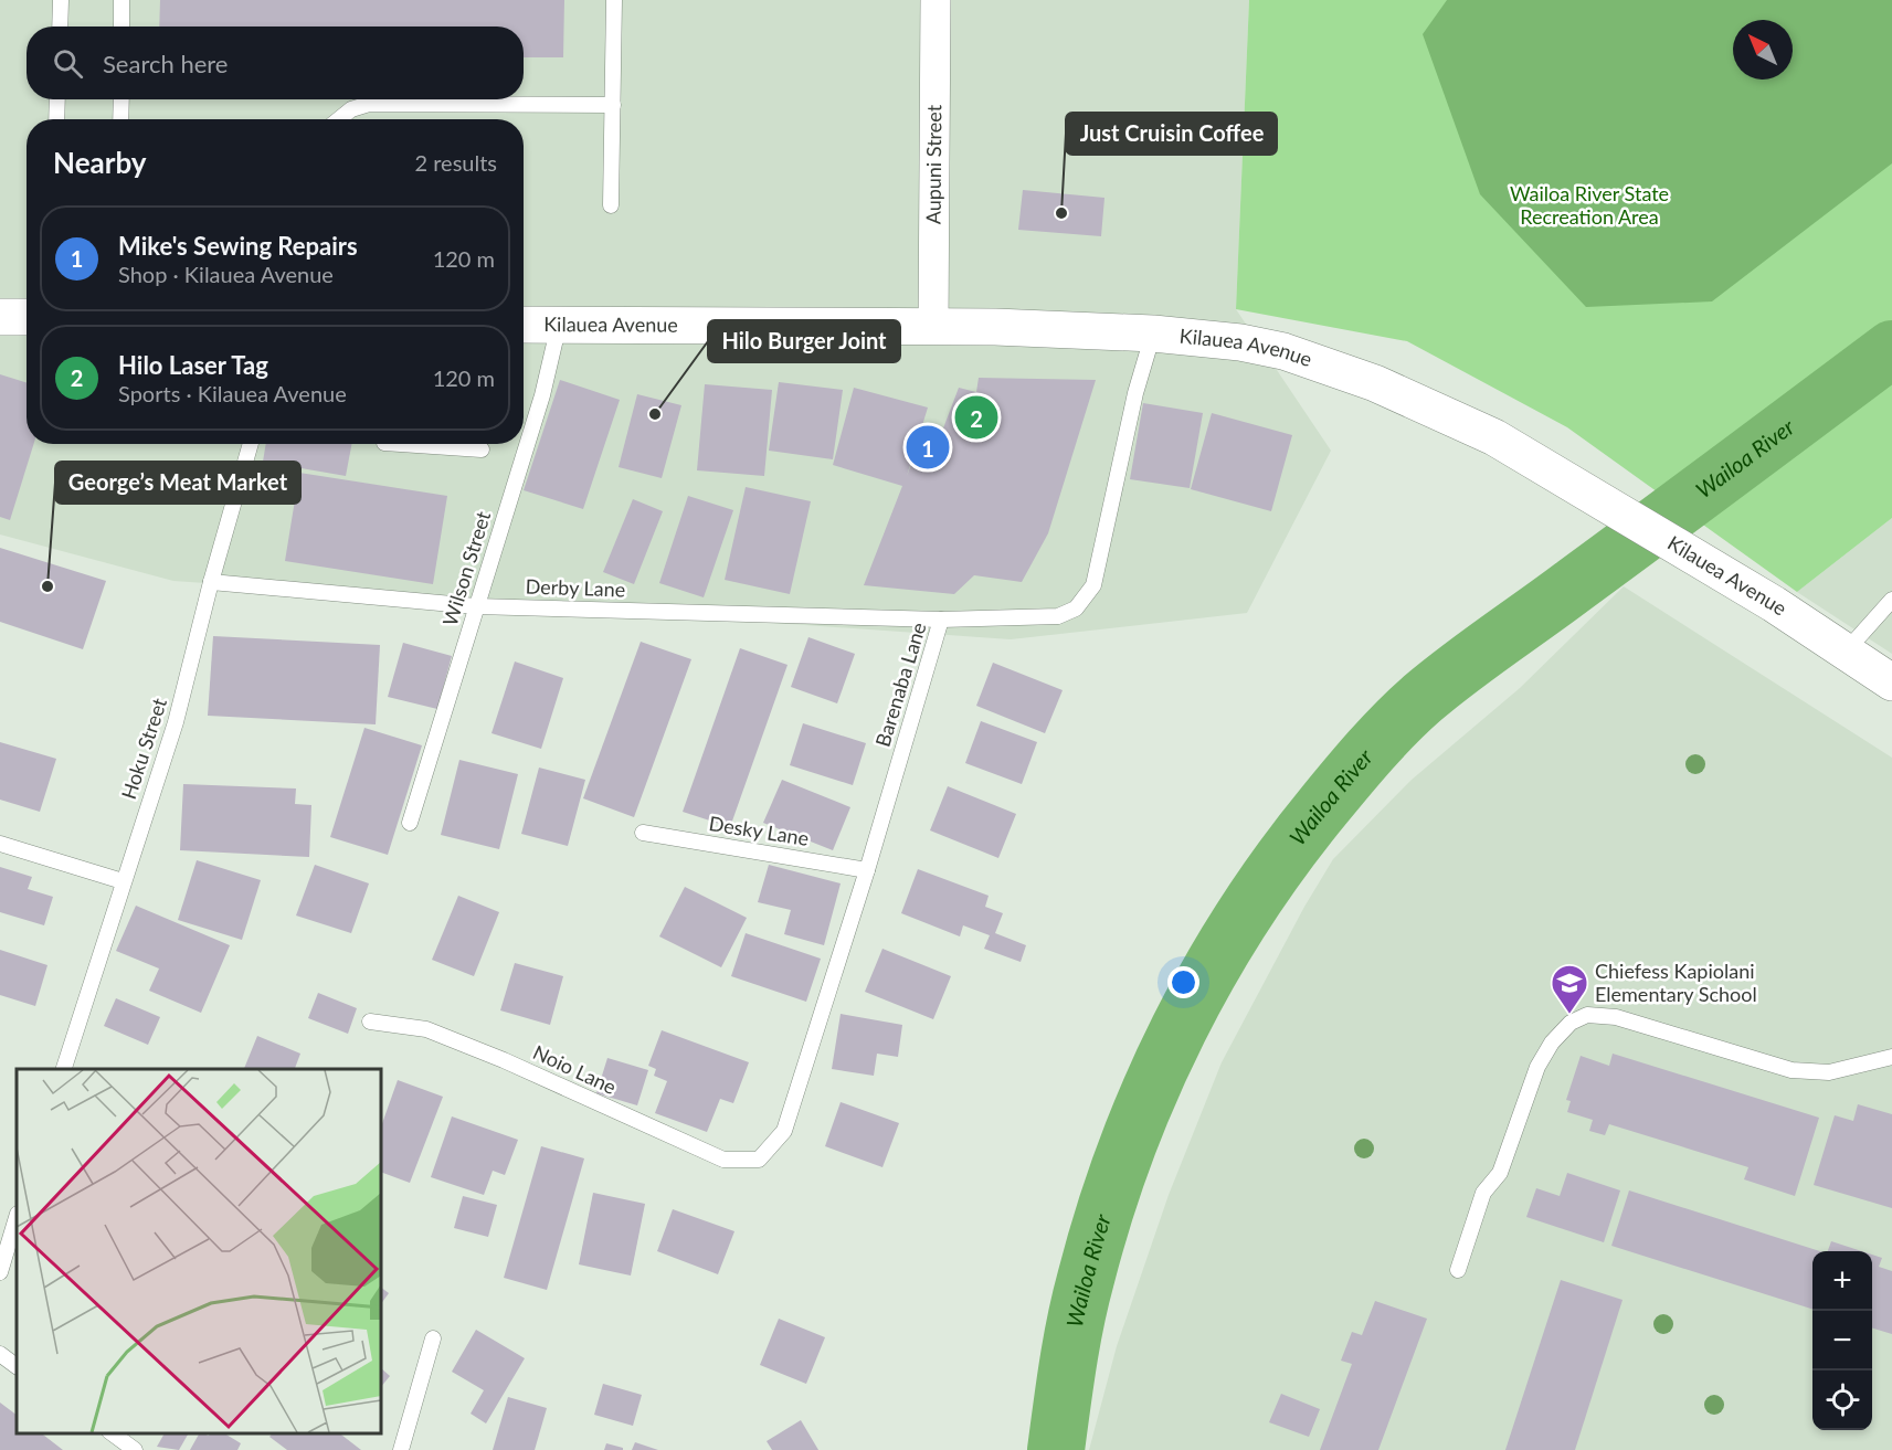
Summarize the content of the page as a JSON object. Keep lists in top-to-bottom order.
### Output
{
  "streets": {
    "street": ["Aupuni Street", "Kilauea Avenue"],
    "lane": [
      "Wilson Street",
      "Derby Lane",
      "Barenaba Lane",
      "Hoku Street",
      "Desky Lane",
      "Noio Lane"
    ]
  },
  "crossings": [
    ["Aupuni Street", "Kilauea Avenue"],
    ["Kilauea Avenue", "Wilson Street"],
    ["Kilauea Avenue", "Barenaba Lane"],
    ["Wilson Street", "Derby Lane"],
    ["Derby Lane", "Barenaba Lane"],
    ["Derby Lane", "Hoku Street"],
    ["Barenaba Lane", "Desky Lane"],
    ["Barenaba Lane", "Noio Lane"]
  ],
  "water": ["Wailoa River"],
  "parks": ["Wailoa River State Recreation Area"],
  "places": {
    "other": ["Just Cruisin Coffee", "Hilo Burger Joint", "George’s Meat Market"],
    "school or university": ["Chiefess Kapiolani Elementary School"]
  },
  "north": "top left",
  "page": {
    "search": "Search here",
    "heading": ["Nearby", "2 results"],
    "list": [
      {
        "mark": "1",
        "name": "Mike's Sewing Repairs",
        "note": "Shop · Kilauea Avenue",
        "value": "120 m"
      },
      {
        "mark": "2",
        "name": "Hilo Laser Tag",
        "note": "Sports · Kilauea Avenue",
        "value": "120 m"
      }
    ],
    "pins": ["2", "1"],
    "map_buttons": ["+", "−"]
  }
}
